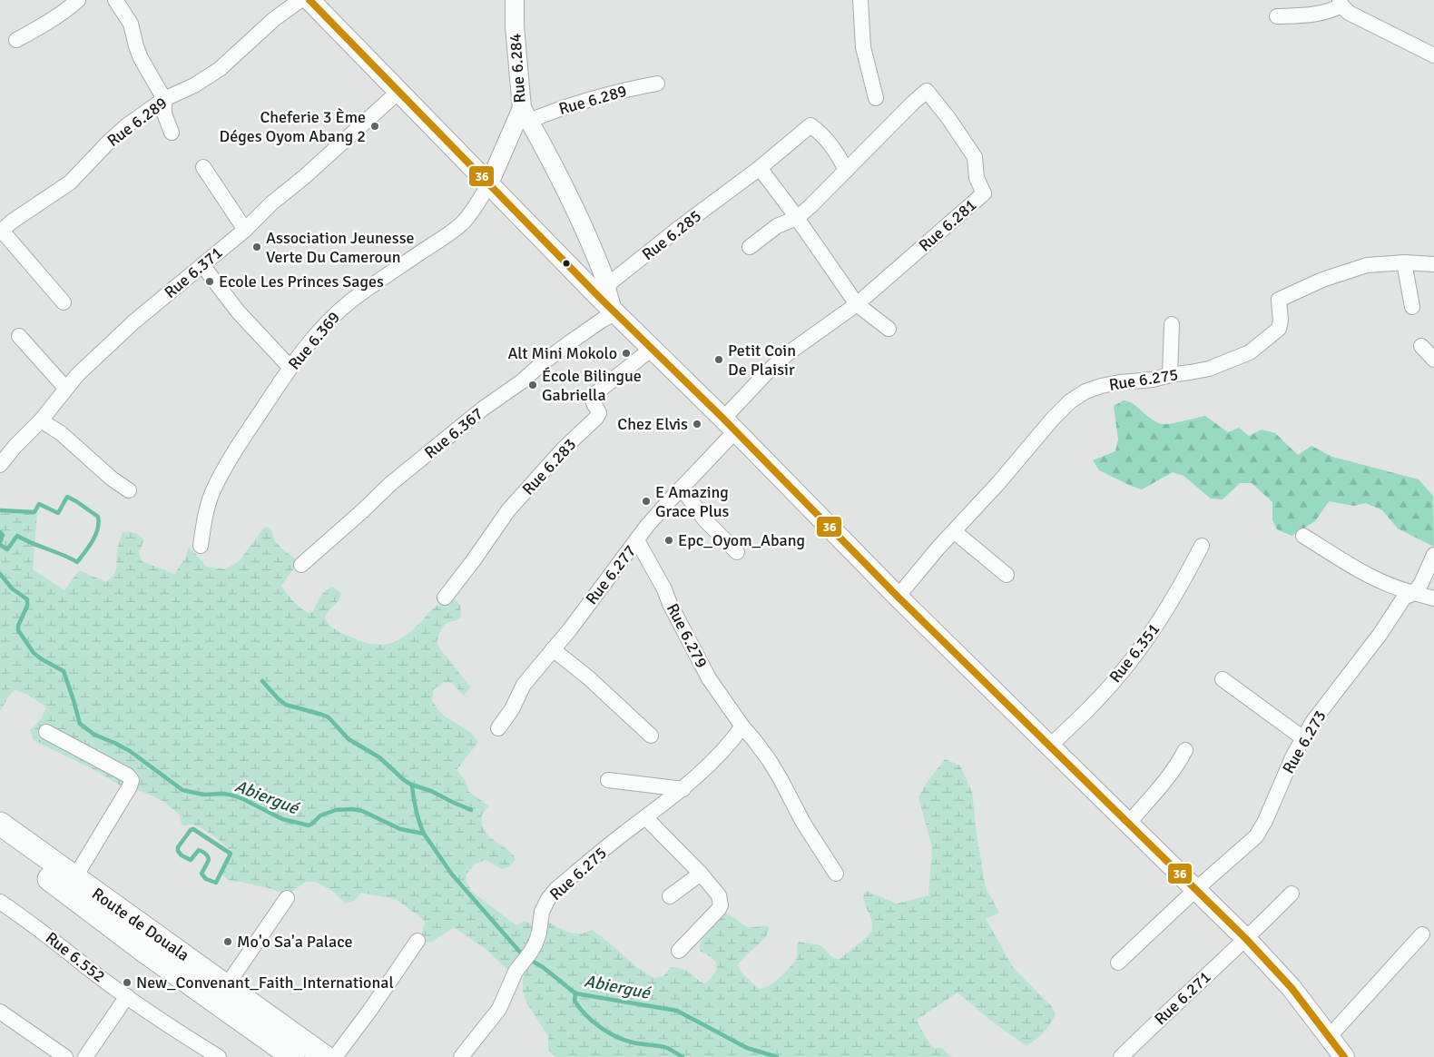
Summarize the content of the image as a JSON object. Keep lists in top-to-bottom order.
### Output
{
  "streets": {
    "main road": ["Route de Douala"],
    "street": [
      "Rue 6.284",
      "Rue 6.289",
      "Rue 6.281",
      "Rue 6.285",
      "Rue 6.371",
      "Rue 6.369",
      "Rue 6.275",
      "Rue 6.367",
      "Rue 6.283",
      "Rue 6.277",
      "Rue 6.279",
      "Rue 6.351",
      "Rue 6.273",
      "Rue 6.552",
      "Rue 6.271"
    ]
  },
  "crossings": [
    ["Rue 6.284", "Rue 6.289"],
    ["Rue 6.284", "Rue 6.369"],
    ["Rue 6.281", "Rue 6.285"],
    ["Rue 6.281", "Rue 6.277"],
    ["Rue 6.275", "Rue 6.279"],
    ["Rue 6.277", "Rue 6.279"]
  ],
  "water": ["Abiergué"],
  "places": [
    "Cheferie 3 Ème Déges Oyom Abang 2",
    "Association Jeunesse Verte Du Cameroun",
    "Ecole Les Princes Sages",
    "Alt Mini Mokolo",
    "Petit Coin De Plaisir",
    "École Bilingue Gabriella",
    "Chez Elvis",
    "E Amazing Grace Plus",
    "Epc_Oyom_Abang",
    "Mo'o Sa'a Palace",
    "New_Convenant_Faith_International"
  ],
  "lines": ["transit line 36"]
}
